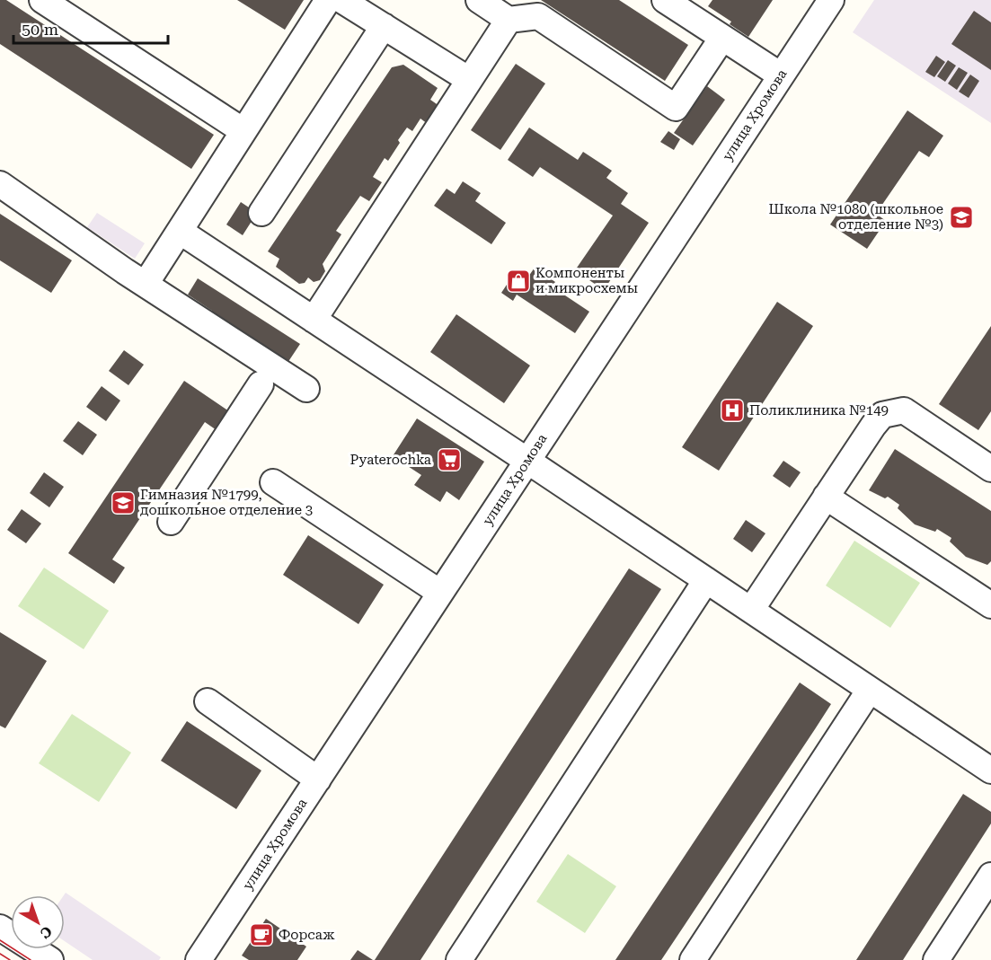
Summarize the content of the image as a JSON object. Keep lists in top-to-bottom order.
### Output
{
  "streets": {
    "street": ["улица Хромова"]
  },
  "places": {
    "school or university": ["Школа №1080 (школьное отделение №3)", "Гимназия №1799, дошкольное отделение 3"],
    "shop": ["Компоненты и микросхемы"],
    "hospital": ["Поликлиника №149"],
    "supermarket": ["Pyaterochka"],
    "cafe": ["Форсаж"]
  },
  "scale_bar": "50 m",
  "north": "bottom right"
}
